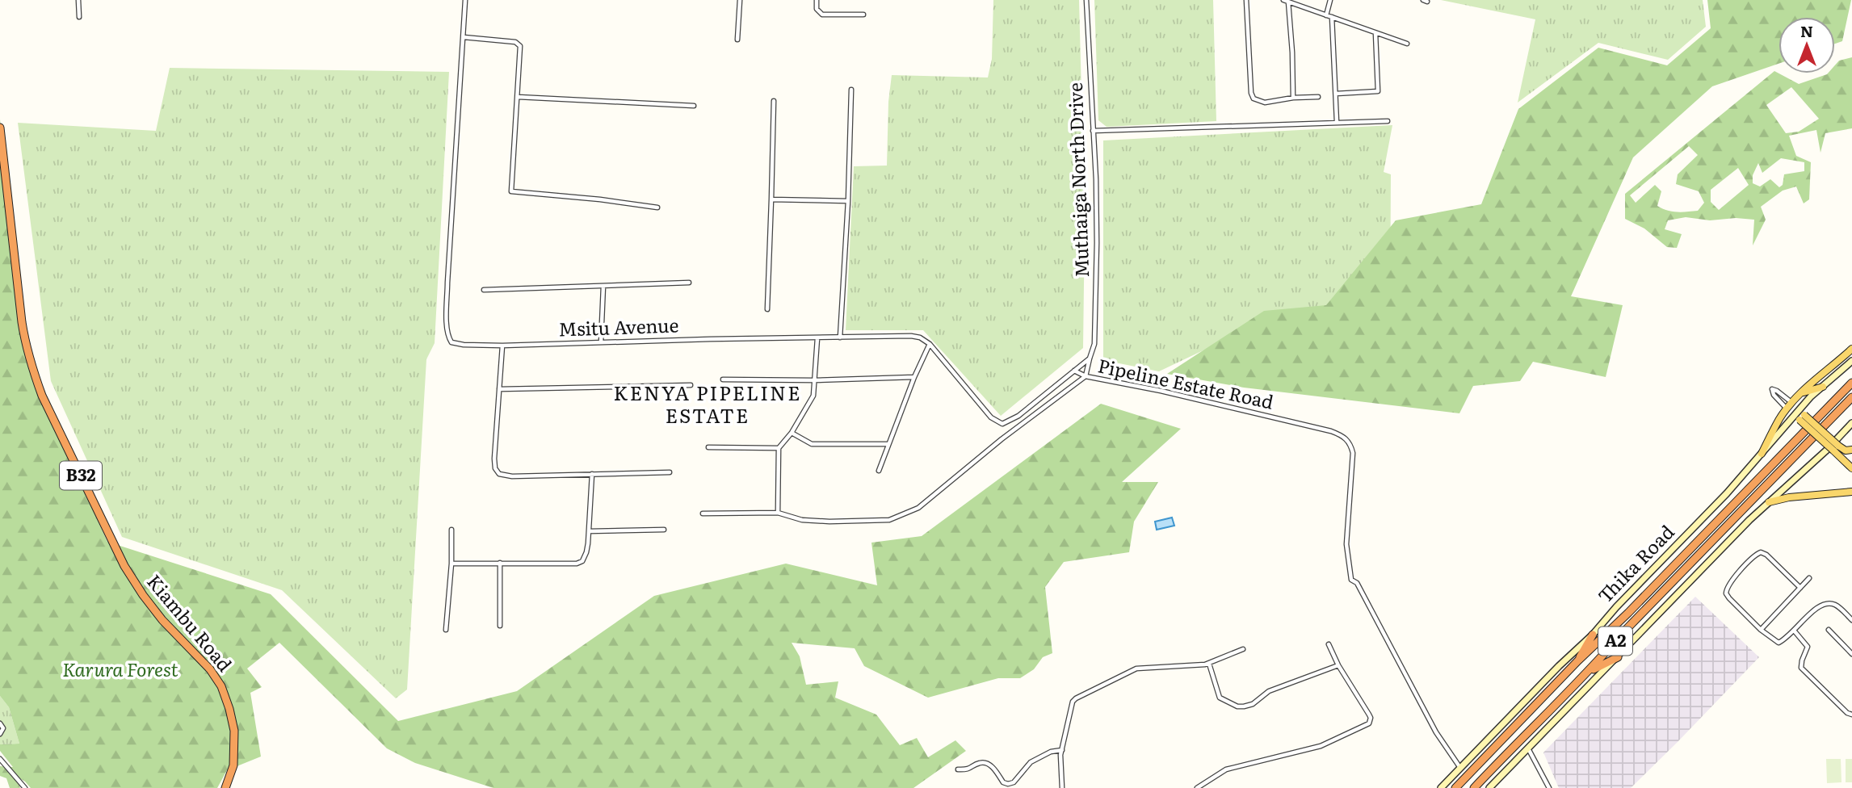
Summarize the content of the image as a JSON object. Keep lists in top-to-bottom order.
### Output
{
  "streets": {
    "highway": [
      "B32",
      "Thika Road",
      "Kiambu Road",
      "A2"
    ],
    "street": ["Muthaiga North Drive", "Msitu Avenue", "Pipeline Estate Road"]
  },
  "crossings": [
    ["Muthaiga North Drive", "Pipeline Estate Road"],
    ["Pipeline Estate Road", "Thika Road"]
  ],
  "districts": ["KENYA PIPELINE ESTATE"],
  "parks": ["Karura Forest"],
  "north": "top"
}
